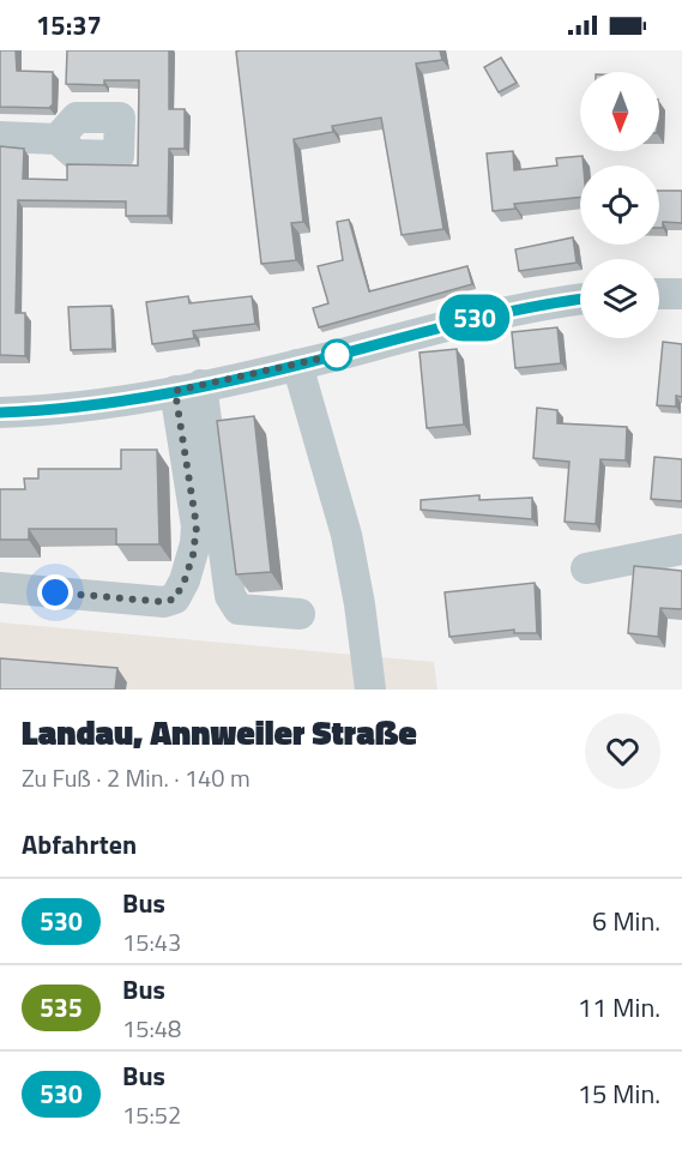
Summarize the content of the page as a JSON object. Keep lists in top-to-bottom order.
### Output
{
  "lines": ["bus line 530"],
  "north": "bottom",
  "page": {
    "status": "15:37",
    "on_map": "530",
    "heading": [
      ["Landau, Annweiler Straße", "Zu Fuß · 2 Min. · 140 m"],
      "Abfahrten"
    ],
    "list": [
      {
        "mark": "530",
        "name": "Bus",
        "note": "15:43",
        "value": "6 Min."
      },
      {
        "mark": "535",
        "name": "Bus",
        "note": "15:48",
        "value": "11 Min."
      },
      {
        "mark": "530",
        "name": "Bus",
        "note": "15:52",
        "value": "15 Min."
      }
    ]
  }
}
